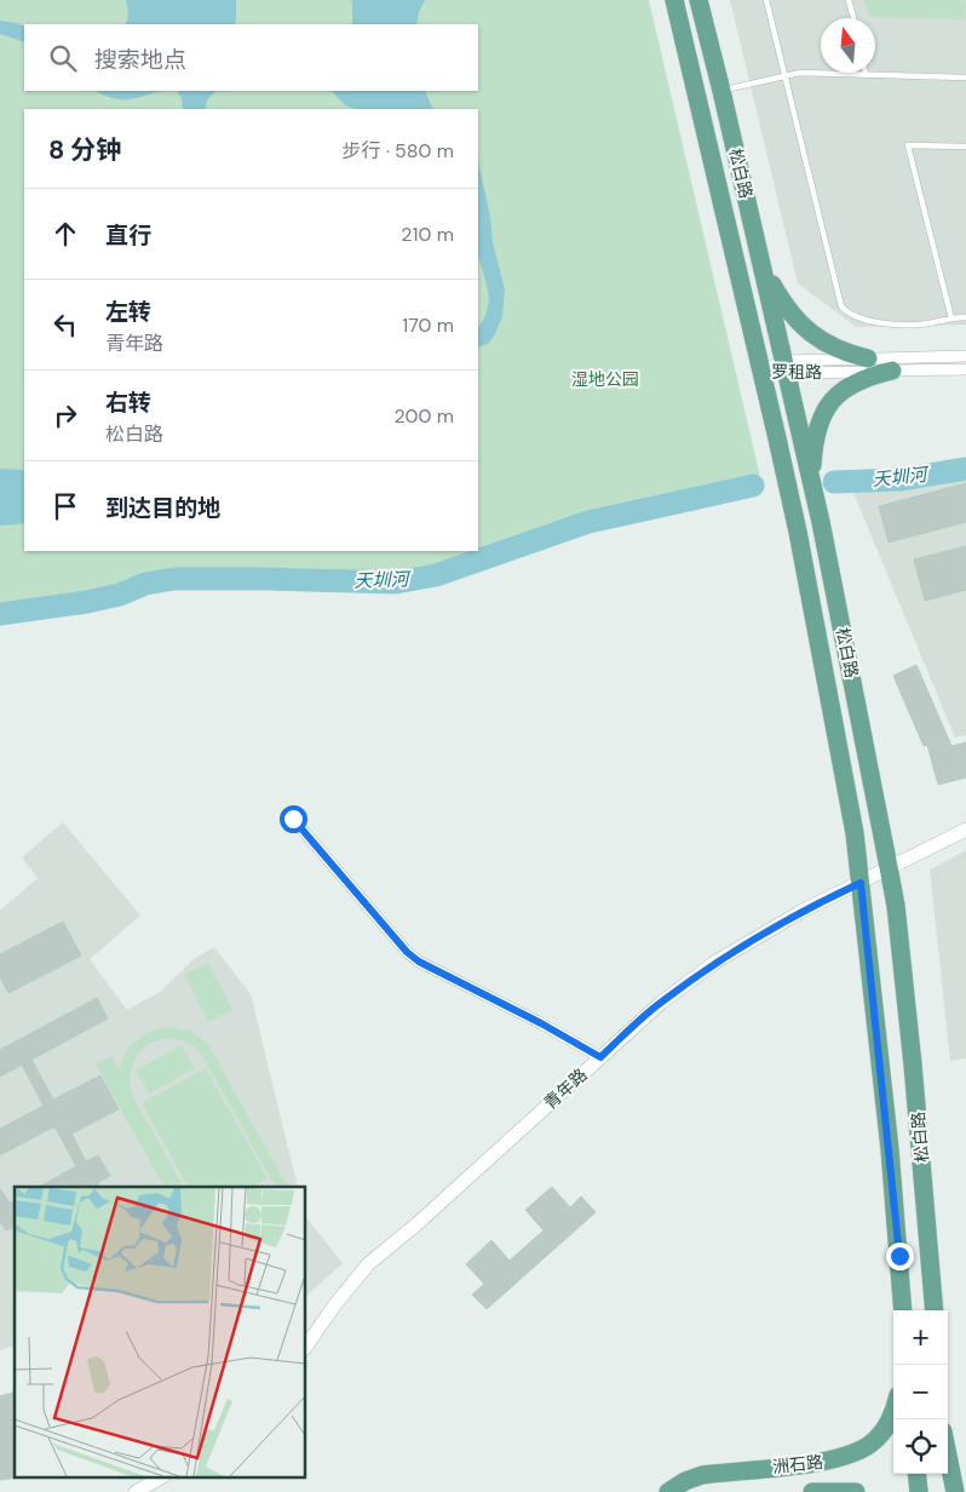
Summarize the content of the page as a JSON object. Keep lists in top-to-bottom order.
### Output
{
  "streets": {
    "main road": ["松白路", "洲石路"],
    "street": ["罗租路", "青年路"]
  },
  "crossings": [
    ["松白路", "罗租路"],
    ["松白路", "青年路"]
  ],
  "water": ["天圳河"],
  "parks": ["湿地公园"],
  "north": "top",
  "page": {
    "search": "搜索地点",
    "heading": ["8 分钟", "步行 · 580 m"],
    "list": [
      ["直行", "210 m"],
      ["左转", "青年路", "170 m"],
      ["右转", "松白路", "200 m"],
      "到达目的地"
    ],
    "map_buttons": ["+", "−"]
  }
}
